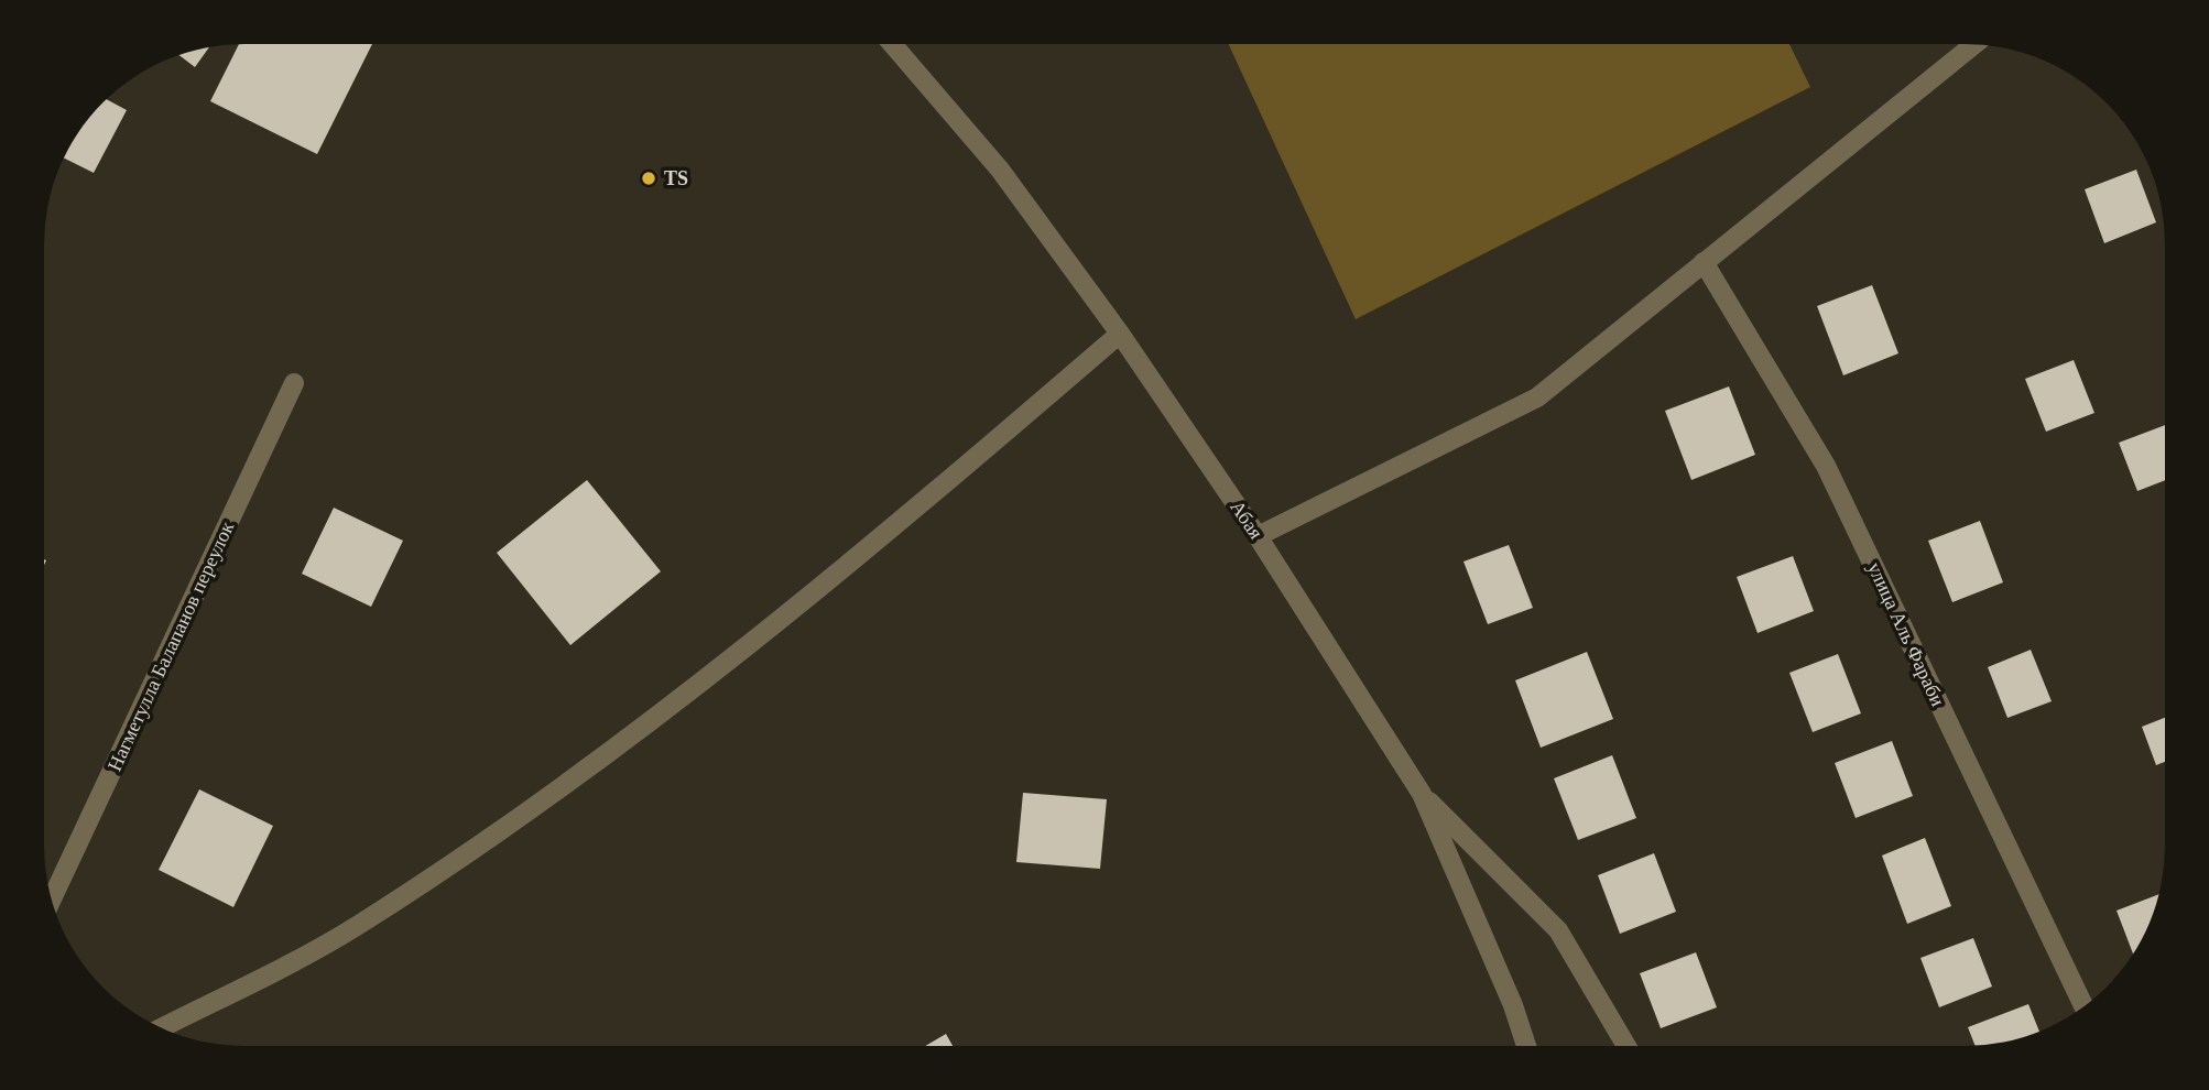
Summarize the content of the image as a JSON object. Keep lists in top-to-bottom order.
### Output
{
  "streets": {
    "street": ["Абая", "улица Аль Фараби", "Нагметулла Балапанов переулок"]
  },
  "places": ["TS"]
}
